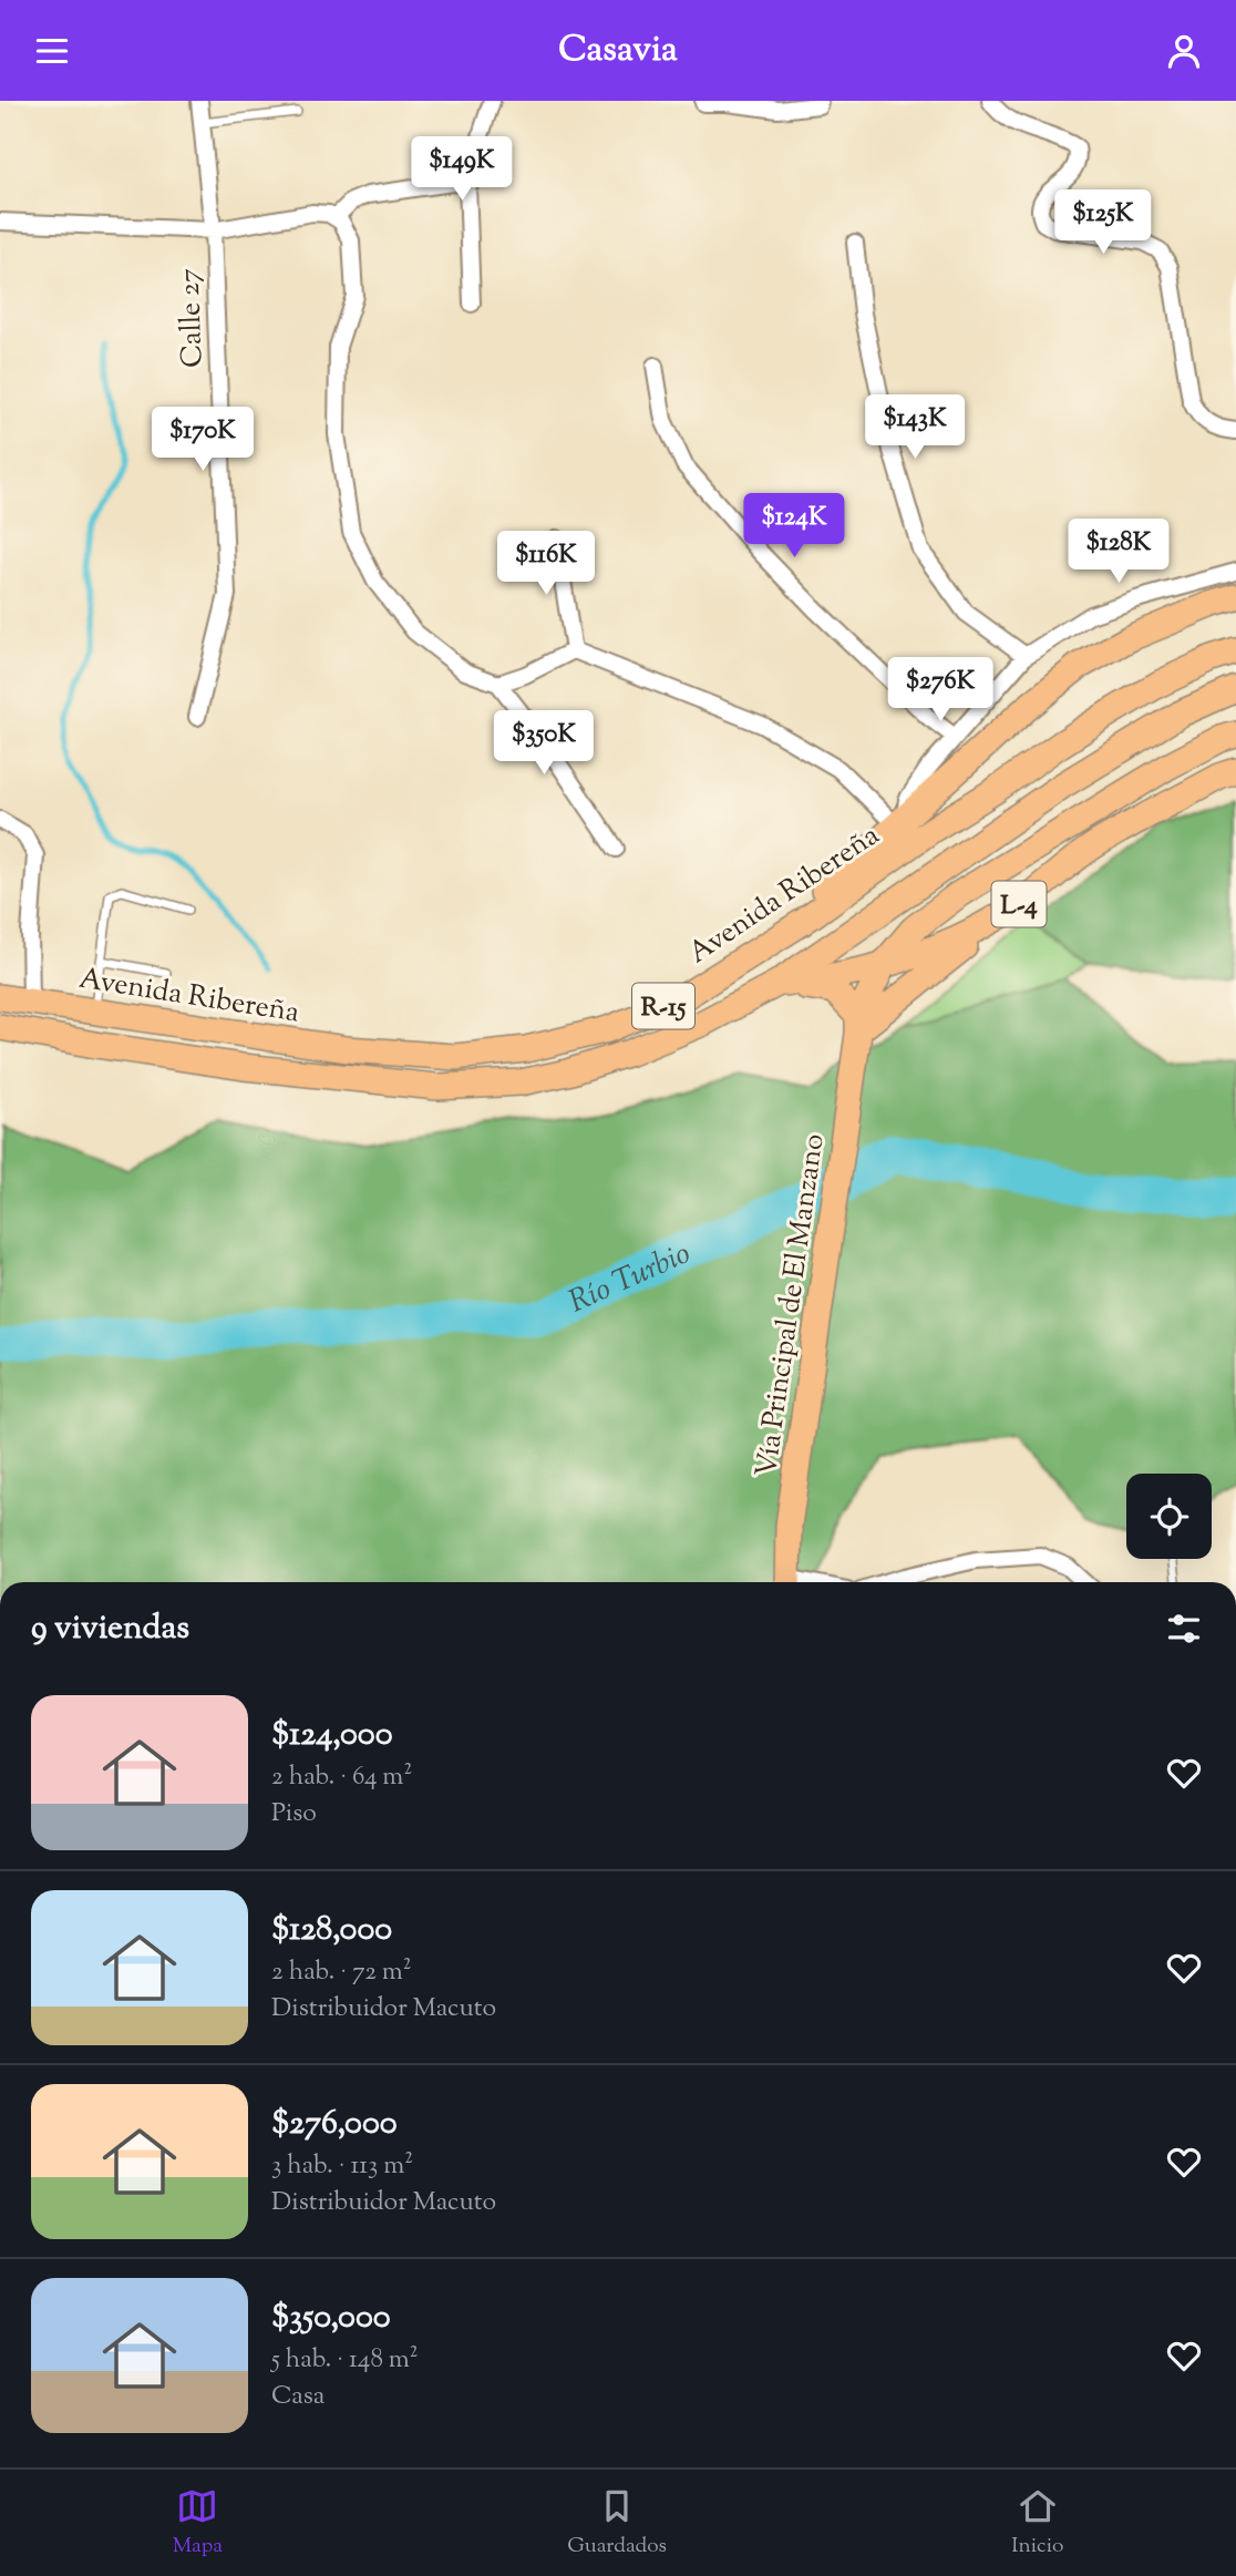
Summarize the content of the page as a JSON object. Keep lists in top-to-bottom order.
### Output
{
  "streets": {
    "main road": [
      "Avenida Ribereña",
      "L-4",
      "R-15",
      "Vía Principal de El Manzano"
    ],
    "street": ["Calle 27"]
  },
  "crossings": [
    ["L-4", "R-15"],
    ["L-4", "Vía Principal de El Manzano"]
  ],
  "water": ["Río Turbio"],
  "page": {
    "header": "Casavia",
    "price": [
      "$149K",
      "$125K",
      "$143K",
      "$170K",
      "$124K",
      "$128K",
      "$116K",
      "$276K",
      "$350K"
    ],
    "heading": "9 viviendas",
    "list": [
      {
        "name": "$124,000",
        "note": "2 hab. · 64 m² · Piso"
      },
      {
        "name": "$128,000",
        "note": "2 hab. · 72 m² · Distribuidor Macuto"
      },
      {
        "name": "$276,000",
        "note": "3 hab. · 113 m² · Distribuidor Macuto"
      },
      {
        "name": "$350,000",
        "note": "5 hab. · 148 m² · Casa"
      }
    ],
    "tabs": ["Mapa", "Guardados", "Inicio"]
  }
}
